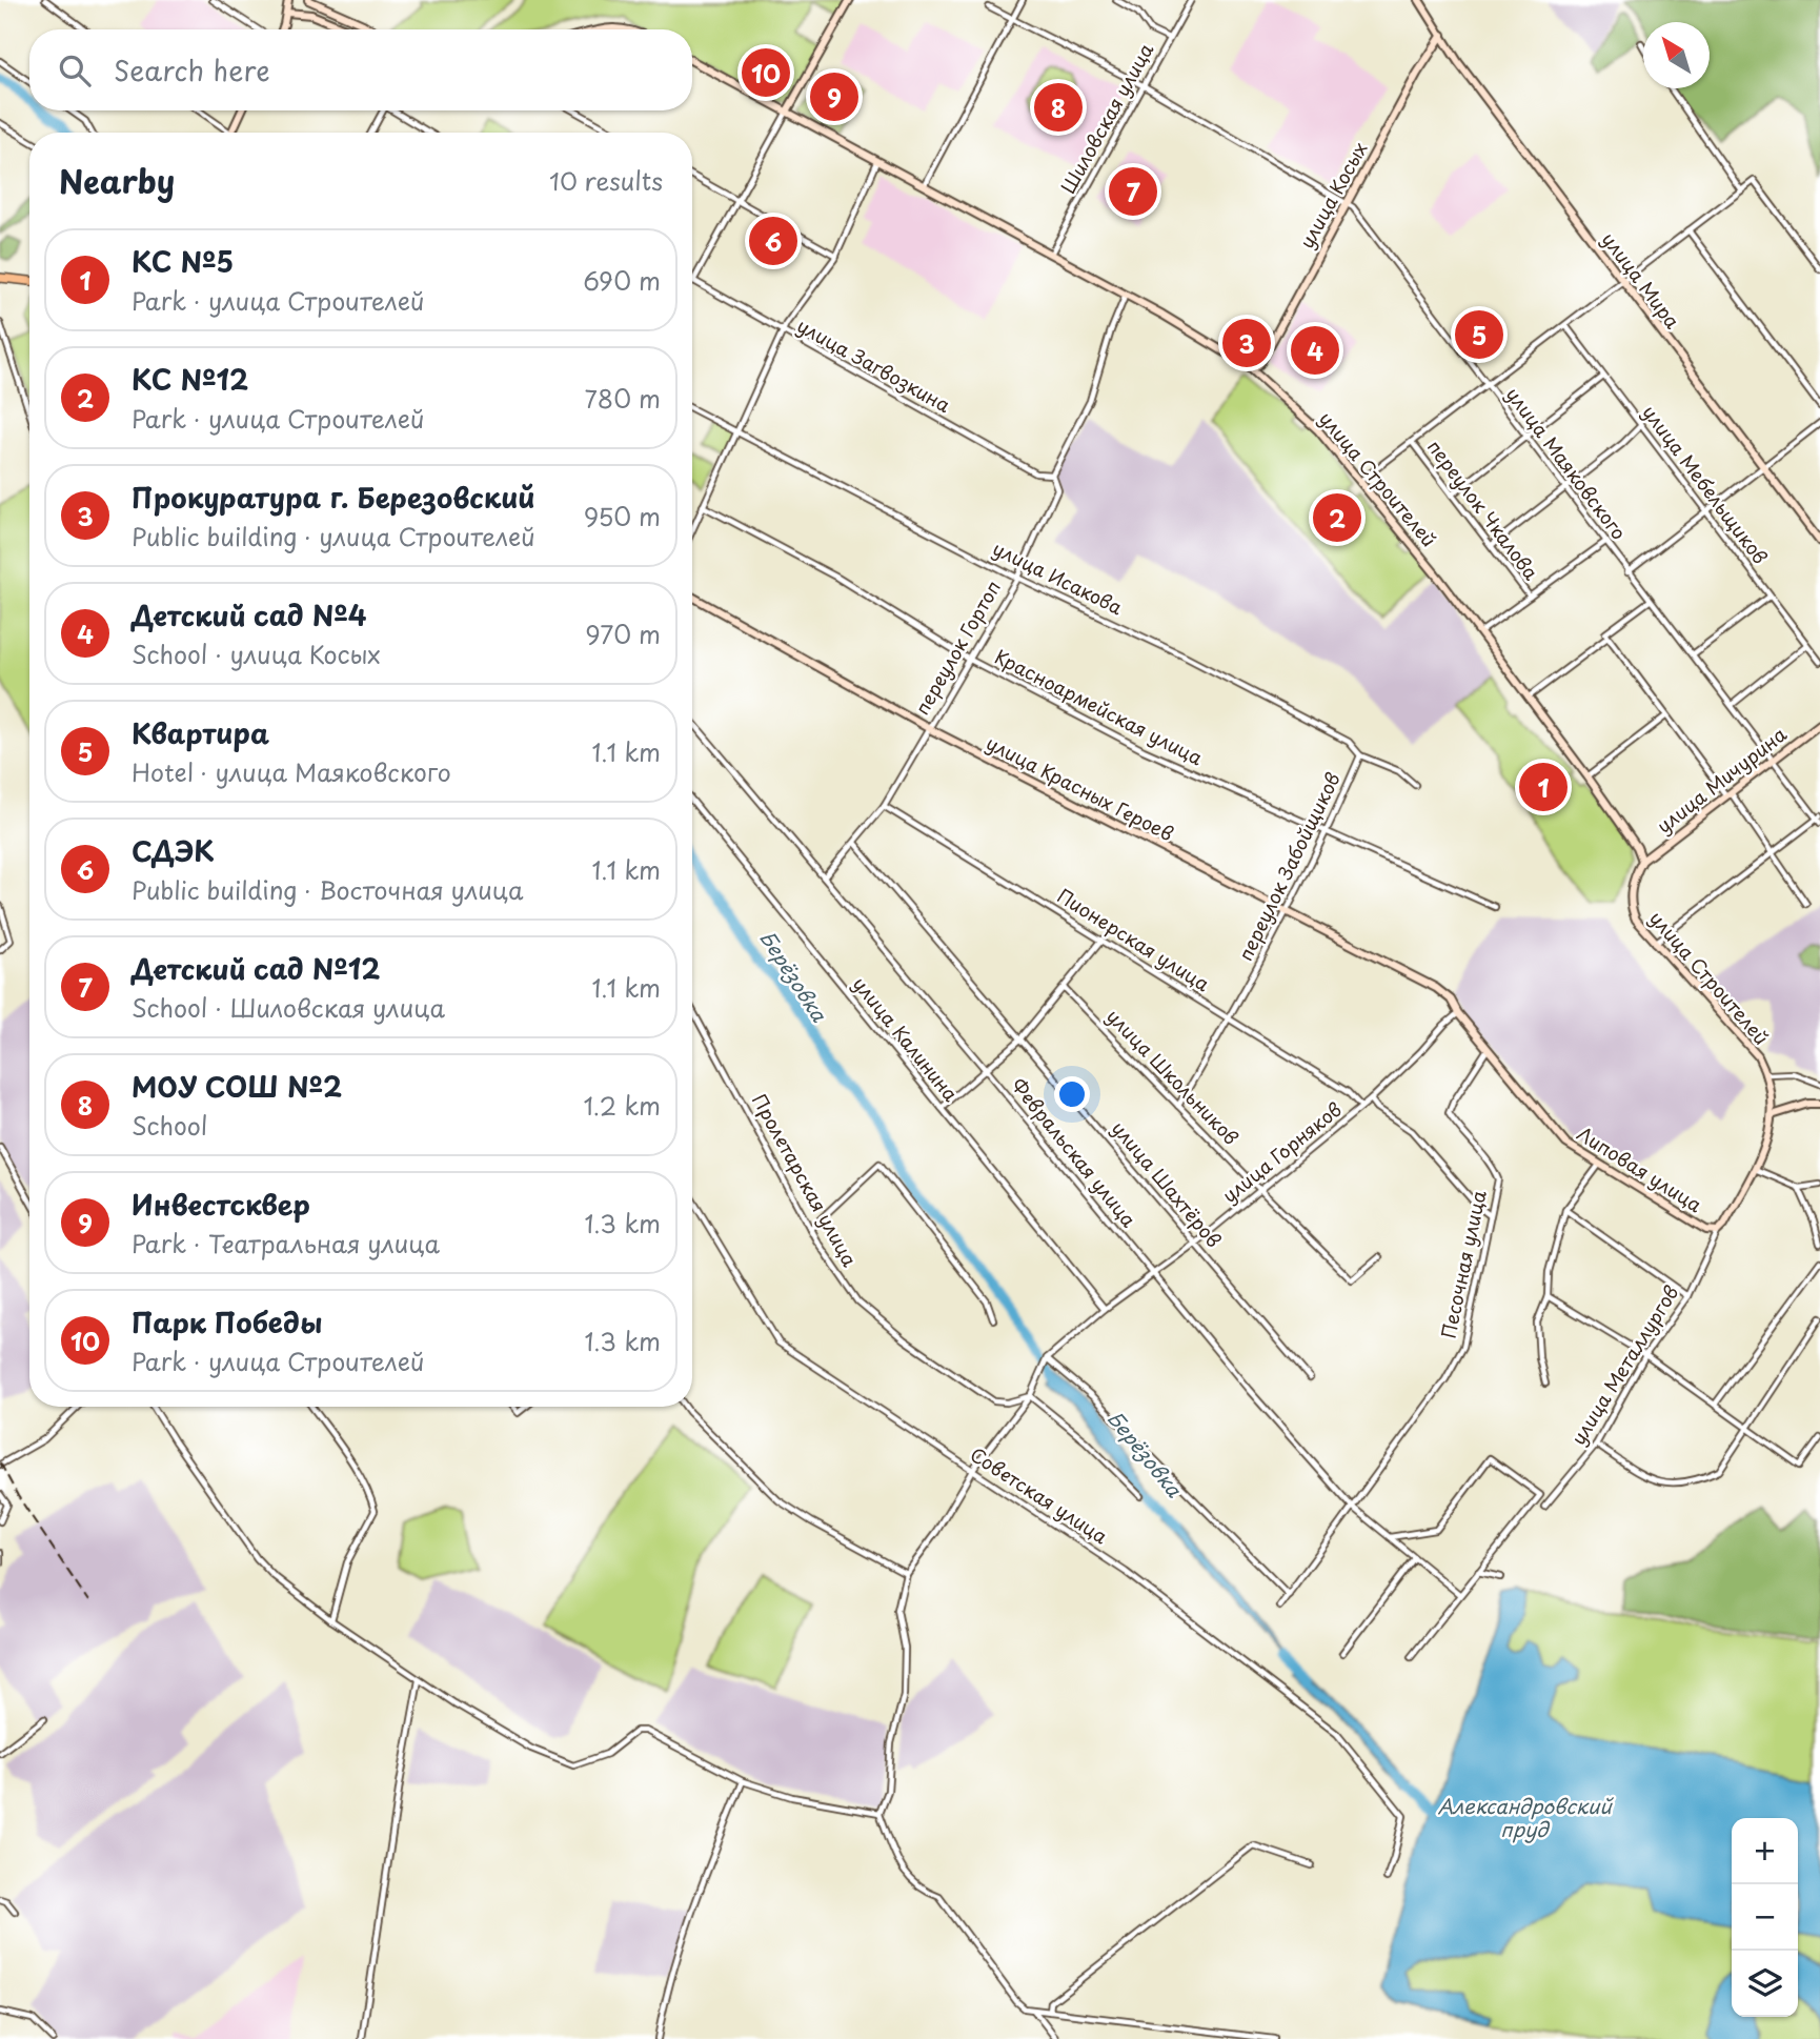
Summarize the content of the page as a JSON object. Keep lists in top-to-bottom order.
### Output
{
  "streets": {
    "main road": [
      "улица Косых",
      "улица Мира",
      "улица Строителей",
      "улица Мичурина",
      "улица Красных Героев",
      "Липовая улица"
    ],
    "street": [
      "Шиловская улица",
      "улица Загвозкина",
      "улица Маяковского",
      "улица Мебельщиков",
      "переулок Чкалова",
      "улица Исакова",
      "переулок Гортоп",
      "Красноармейская улица",
      "переулок Забойщиков",
      "Пионерская улица",
      "улица Калинина",
      "улица Школьников",
      "Февральская улица",
      "улица Горняков",
      "Пролетарская улица",
      "улица Шахтёров",
      "Песочная улица",
      "улица Металлургов",
      "Советская улица"
    ]
  },
  "crossings": [
    ["Шиловская улица", "улица Маяковского"],
    ["Шиловская улица", "улица Строителей"],
    ["улица Косых", "улица Мира"],
    ["улица Косых", "улица Маяковского"],
    ["улица Косых", "улица Строителей"],
    ["улица Загвозкина", "переулок Гортоп"],
    ["улица Маяковского", "улица Мичурина"],
    ["улица Строителей", "переулок Гортоп"],
    ["улица Строителей", "улица Мичурина"],
    ["улица Исакова", "переулок Гортоп"],
    ["улица Исакова", "переулок Забойщиков"],
    ["переулок Гортоп", "Красноармейская улица"],
    ["переулок Гортоп", "улица Красных Героев"],
    ["переулок Гортоп", "Пионерская улица"],
    ["переулок Гортоп", "Февральская улица"],
    ["переулок Гортоп", "улица Шахтёров"],
    ["Красноармейская улица", "переулок Забойщиков"],
    ["улица Красных Героев", "переулок Забойщиков"],
    ["улица Красных Героев", "улица Горняков"],
    ["улица Красных Героев", "Липовая улица"],
    ["улица Красных Героев", "Песочная улица"],
    ["переулок Забойщиков", "Пионерская улица"],
    ["переулок Забойщиков", "улица Школьников"],
    ["Пионерская улица", "улица Горняков"],
    ["улица Калинина", "улица Горняков"],
    ["улица Школьников", "улица Горняков"],
    ["Февральская улица", "улица Горняков"],
    ["Февральская улица", "Песочная улица"],
    ["улица Горняков", "улица Шахтёров"],
    ["Липовая улица", "Песочная улица"],
    ["Липовая улица", "улица Металлургов"]
  ],
  "water": ["Берёзовка", "Александровский пруд"],
  "north": "top left",
  "page": {
    "search": "Search here",
    "pins": [
      "10",
      "9",
      "8",
      "7",
      "6",
      "5",
      "3",
      "4",
      "2",
      "1"
    ],
    "heading": ["Nearby", "10 results"],
    "list": [
      {
        "mark": "1",
        "name": "КС №5",
        "note": "Park · улица Строителей",
        "value": "690 m"
      },
      {
        "mark": "2",
        "name": "КС №12",
        "note": "Park · улица Строителей",
        "value": "780 m"
      },
      {
        "mark": "3",
        "name": "Прокуратура г. Березовский",
        "note": "Public building · улица Строителей",
        "value": "950 m"
      },
      {
        "mark": "4",
        "name": "Детский сад №4",
        "note": "School · улица Косых",
        "value": "970 m"
      },
      {
        "mark": "5",
        "name": "Квартира",
        "note": "Hotel · улица Маяковского",
        "value": "1.1 km"
      },
      {
        "mark": "6",
        "name": "СДЭК",
        "note": "Public building · Восточная улица",
        "value": "1.1 km"
      },
      {
        "mark": "7",
        "name": "Детский сад №12",
        "note": "School · Шиловская улица",
        "value": "1.1 km"
      },
      {
        "mark": "8",
        "name": "МОУ СОШ №2",
        "note": "School",
        "value": "1.2 km"
      },
      {
        "mark": "9",
        "name": "Инвестсквер",
        "note": "Park · Театральная улица",
        "value": "1.3 km"
      },
      {
        "mark": "10",
        "name": "Парк Победы",
        "note": "Park · улица Строителей",
        "value": "1.3 km"
      }
    ],
    "map_buttons": ["+", "−"]
  }
}
